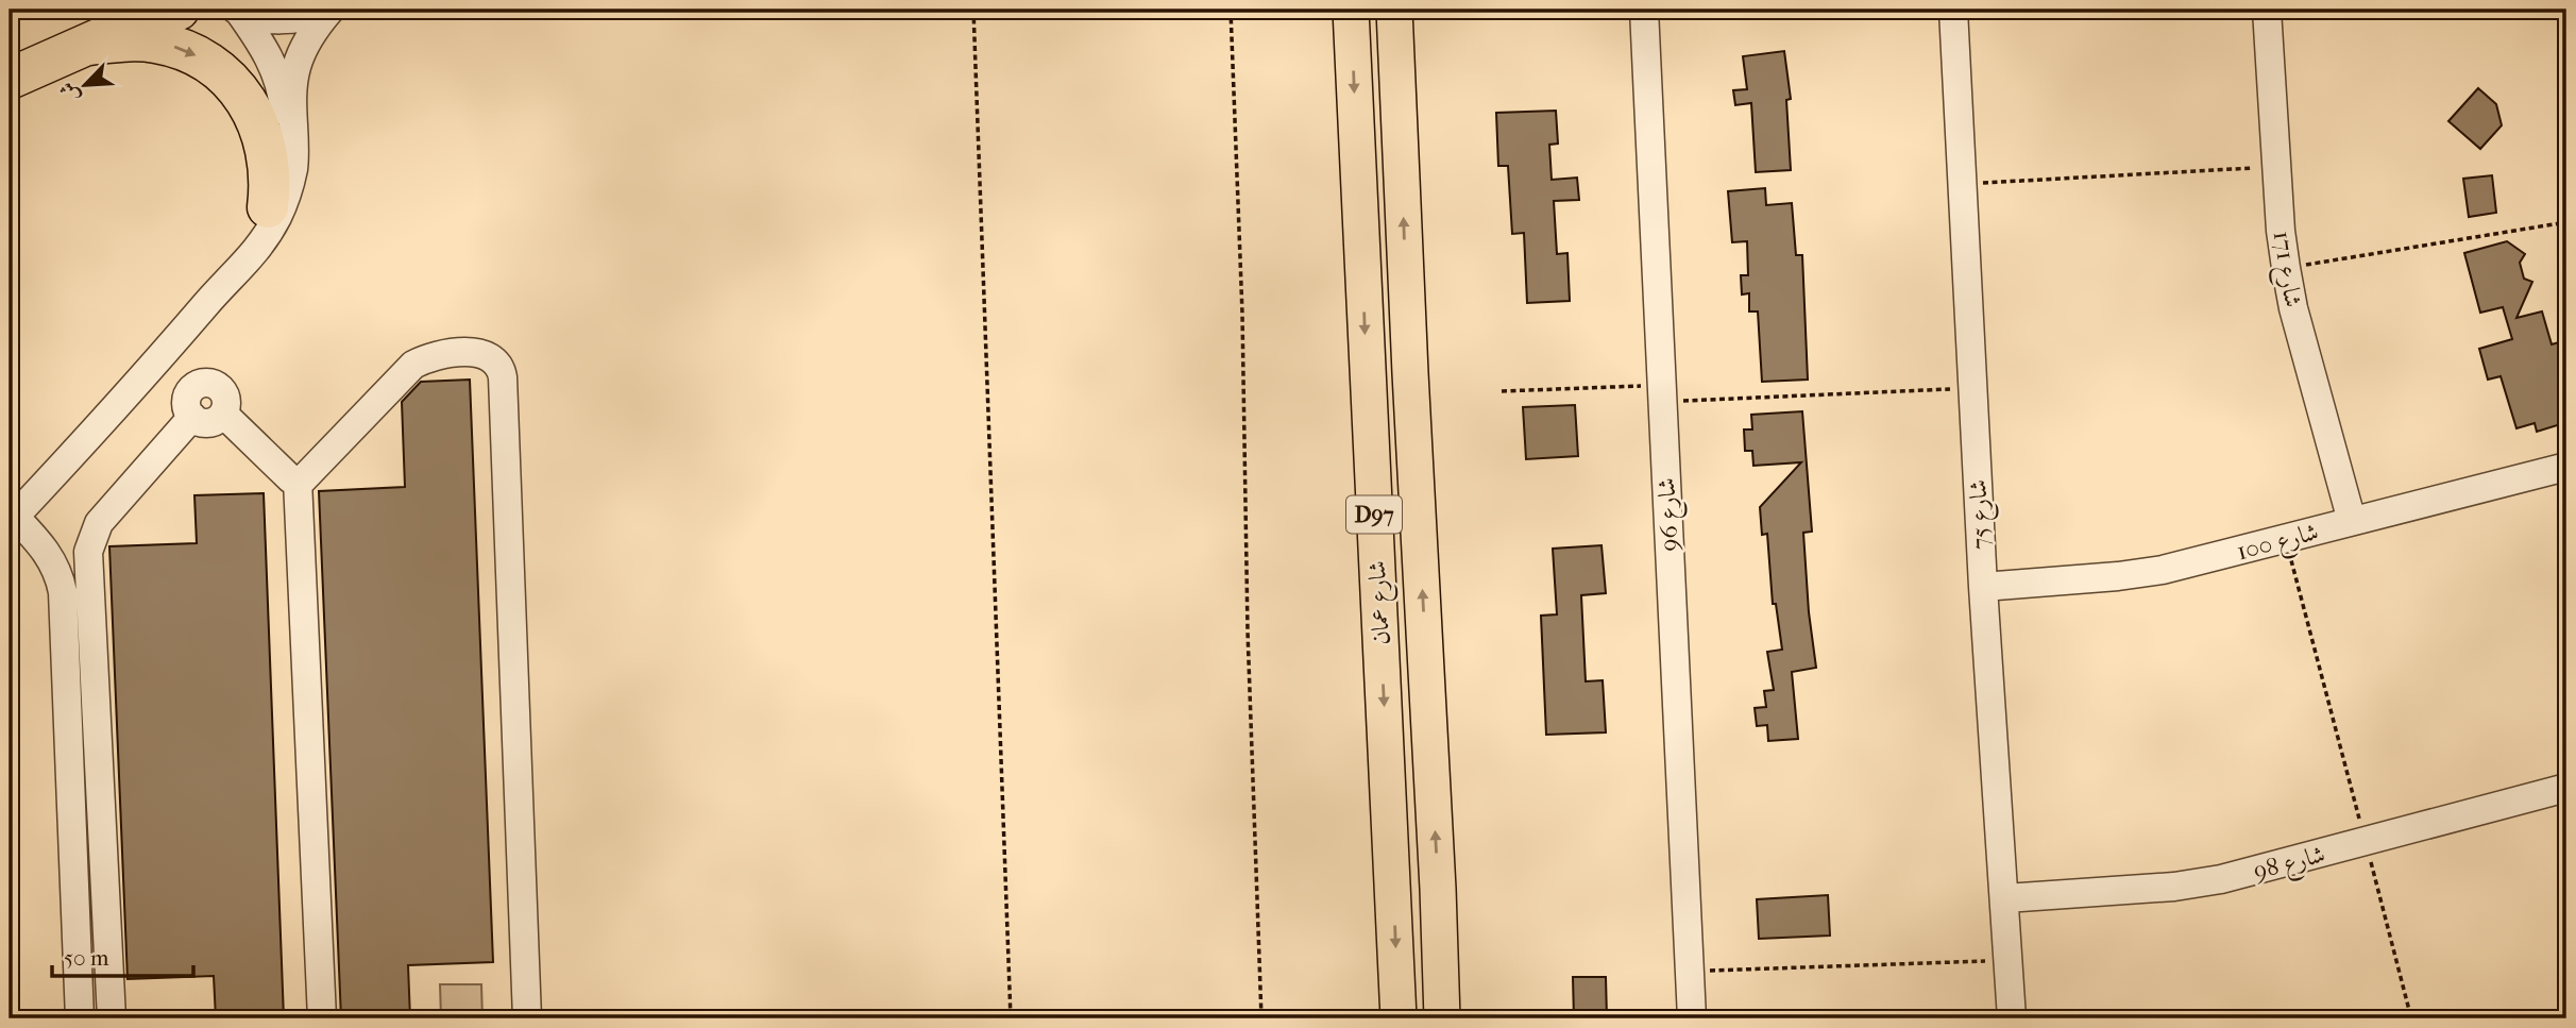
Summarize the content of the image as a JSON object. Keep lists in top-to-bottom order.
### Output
{
  "streets": {
    "main road": ["D97", "شارع عمان"],
    "street": [
      "شارع 171",
      "شارع 96",
      "شارع 75",
      "شارع 100",
      "شارع 98"
    ]
  },
  "crossings": [
    ["شارع 171", "شارع 100"],
    ["شارع 75", "شارع 100"],
    ["شارع 75", "شارع 98"]
  ],
  "scale_bar": "50 m",
  "north": "bottom left"
}
